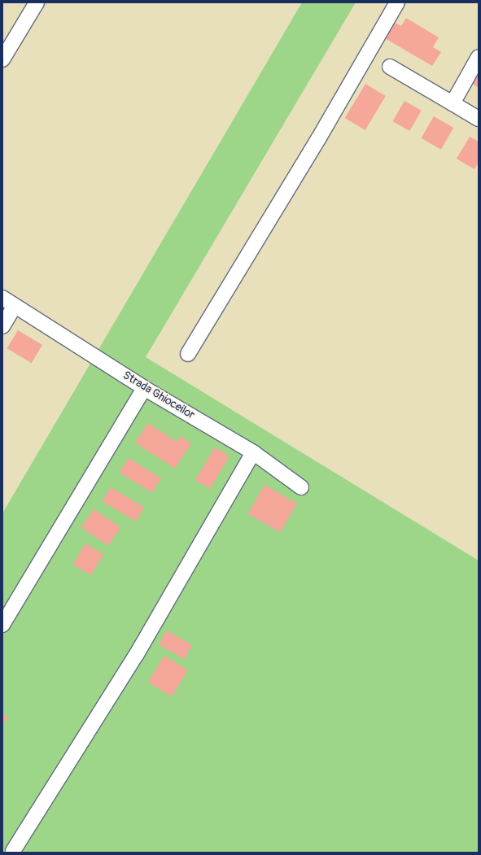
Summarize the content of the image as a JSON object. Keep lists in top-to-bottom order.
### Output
{
  "streets": {
    "street": ["Strada Ghioceilor"]
  }
}
